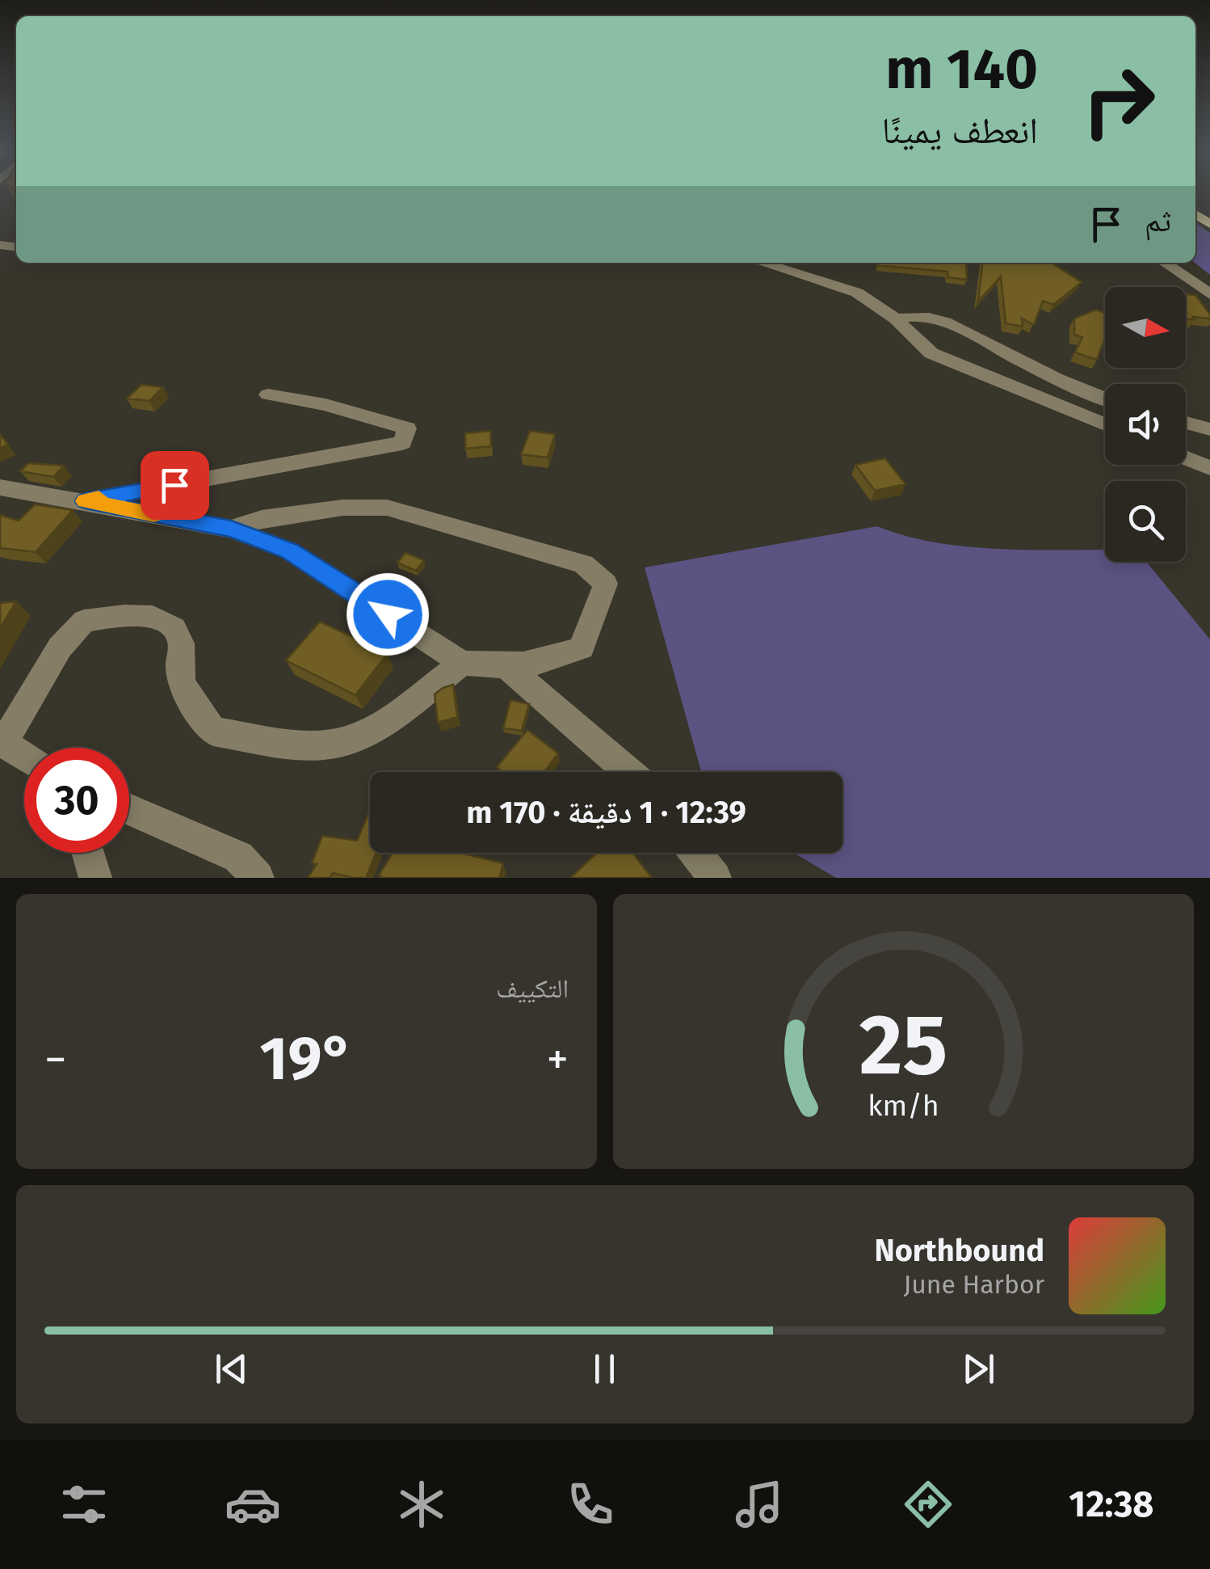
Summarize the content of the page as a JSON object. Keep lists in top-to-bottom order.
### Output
{
  "north": "right",
  "page": {
    "turn": ["140 m", "انعطف يمينًا"],
    "then": "ثم",
    "limit": "30",
    "trip": "12:39 · 1 دقيقة · 170 m",
    "tile": "التكييف",
    "heat": ["−", "19°", "+"],
    "song": ["Northbound", "June Harbor"],
    "tabs": "12:38",
    "gauge": ["25", "km/h"]
  }
}
